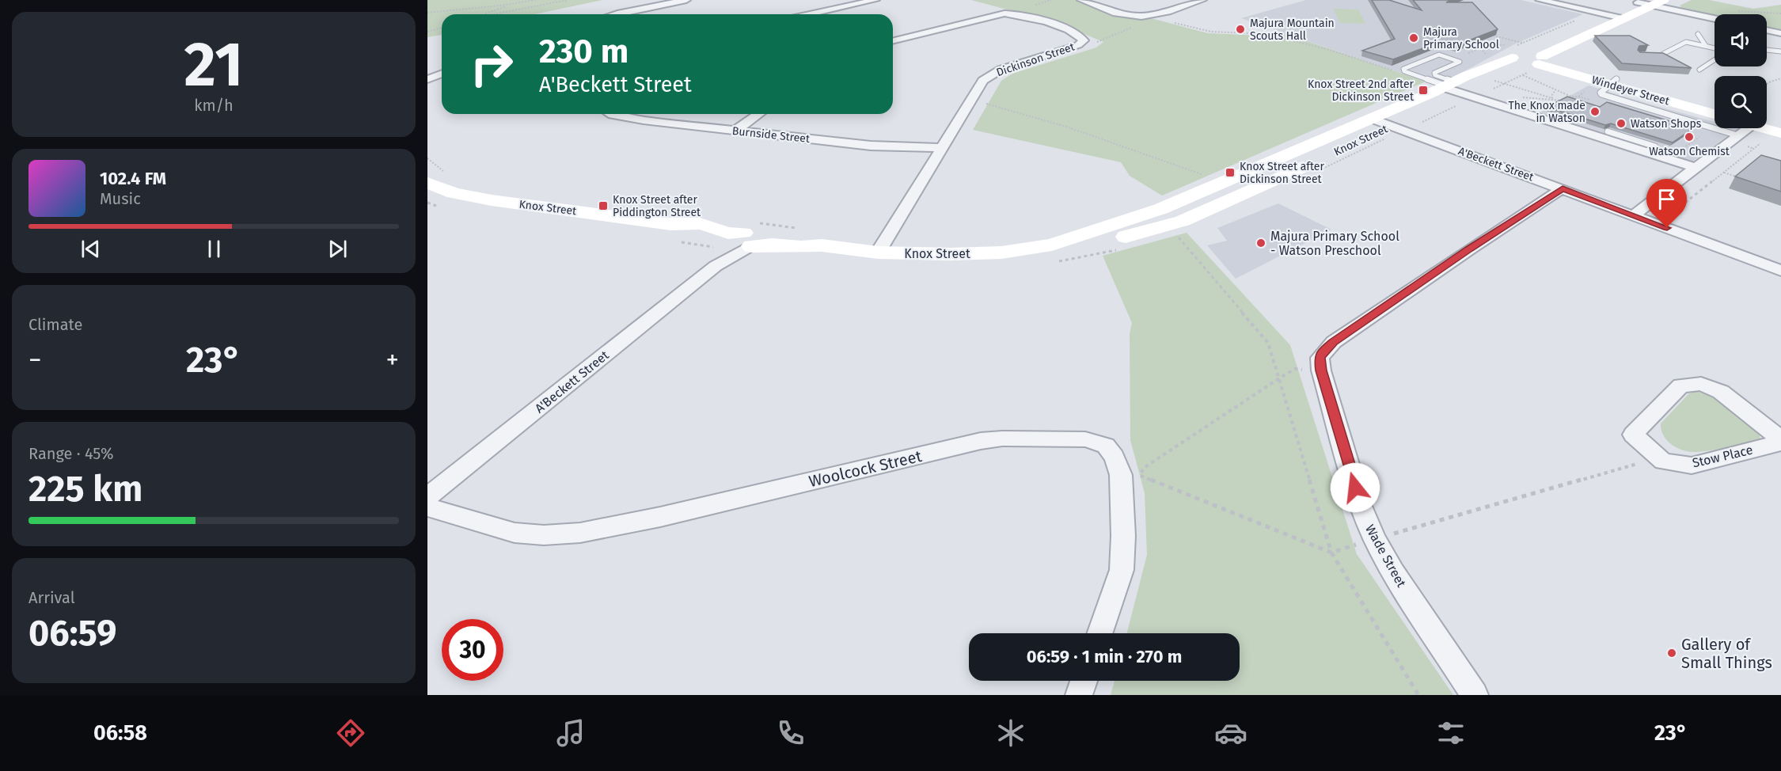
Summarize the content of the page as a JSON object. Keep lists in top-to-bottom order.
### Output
{
  "streets": {
    "street": [
      "Dickinson Street",
      "Windeyer Street",
      "Burnside Street",
      "Knox Street",
      "A'Beckett Street",
      "Stow Place",
      "Woolcock Street",
      "Wade Street"
    ]
  },
  "crossings": [
    ["Dickinson Street", "Burnside Street"],
    ["Dickinson Street", "Knox Street"],
    ["Windeyer Street", "Knox Street"],
    ["Knox Street", "A'Beckett Street"],
    ["A'Beckett Street", "Wade Street"]
  ],
  "places": {
    "other": [
      "Majura Mountain Scouts Hall",
      "Majura Primary School",
      "The Knox made in Watson",
      "Watson Shops",
      "Watson Chemist",
      "Majura Primary School - Watson Preschool",
      "Gallery of Small Things"
    ],
    "transit": ["Knox Street 2nd after Dickinson Street", "Knox Street after Dickinson Street", "Knox Street after Piddington Street"]
  },
  "page": {
    "tile": [
      ["21", "km/h"],
      "Climate",
      ["Range · 45%", "225 km"],
      ["Arrival", "06:59"]
    ],
    "turn": ["230 m", "A'Beckett Street"],
    "song": ["102.4 FM", "Music"],
    "heat": ["−", "23°", "+"],
    "limit": "30",
    "trip": "06:59 · 1 min · 270 m",
    "tabs": ["06:58", "23°"]
  }
}
